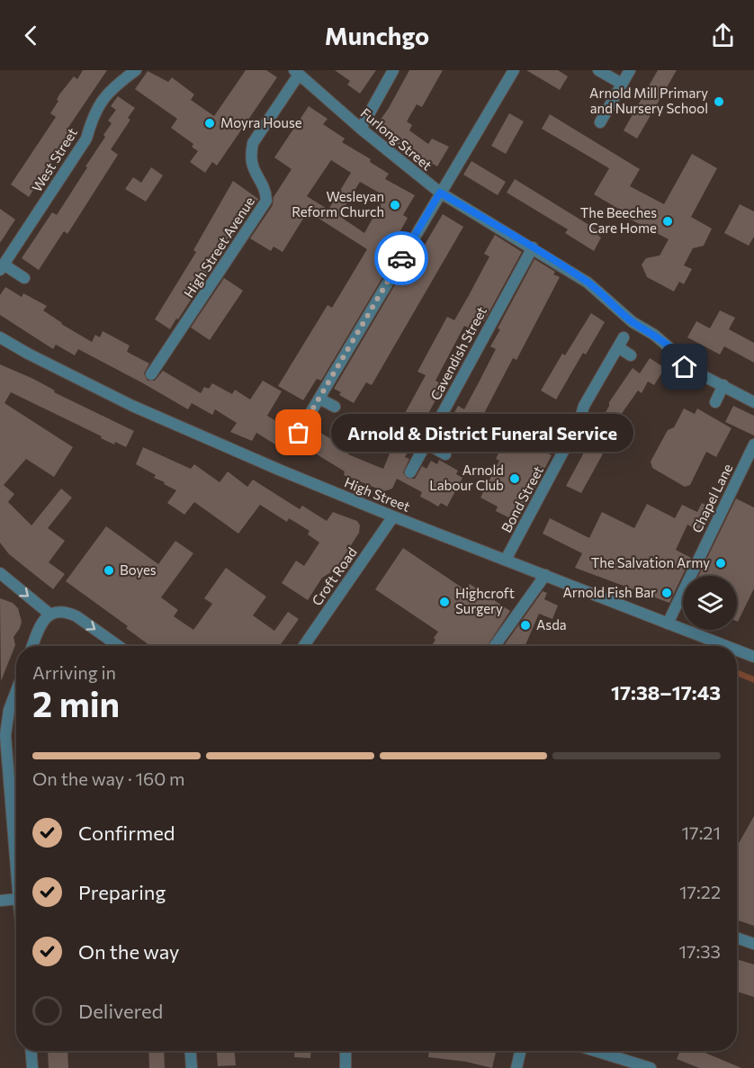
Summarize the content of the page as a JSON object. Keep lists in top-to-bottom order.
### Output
{
  "streets": {
    "street": [
      "Furlong Street",
      "West Street",
      "High Street Avenue",
      "Cavendish Street",
      "High Street",
      "Chapel Lane",
      "Bond Street",
      "Croft Road"
    ]
  },
  "crossings": [
    ["Furlong Street", "High Street Avenue"],
    ["Furlong Street", "Cavendish Street"],
    ["High Street", "Chapel Lane"],
    ["High Street", "Bond Street"],
    ["High Street", "Croft Road"]
  ],
  "places": [
    "Arnold Mill Primary and Nursery School",
    "Moyra House",
    "Wesleyan Reform Church",
    "The Beeches Care Home",
    "Arnold & District Funeral Service",
    "Arnold Labour Club",
    "The Salvation Army",
    "Boyes",
    "Arnold Fish Bar",
    "Highcroft Surgery",
    "Asda"
  ],
  "page": {
    "header": "Munchgo",
    "bubble": "Arnold & District Funeral Service",
    "heading": ["2 min", "Arriving in", "17:38–17:43"],
    "bar": "On the way · 160 m",
    "list": [
      ["Confirmed", "17:21"],
      ["Preparing", "17:22"],
      ["On the way", "17:33"],
      "Delivered"
    ]
  }
}
